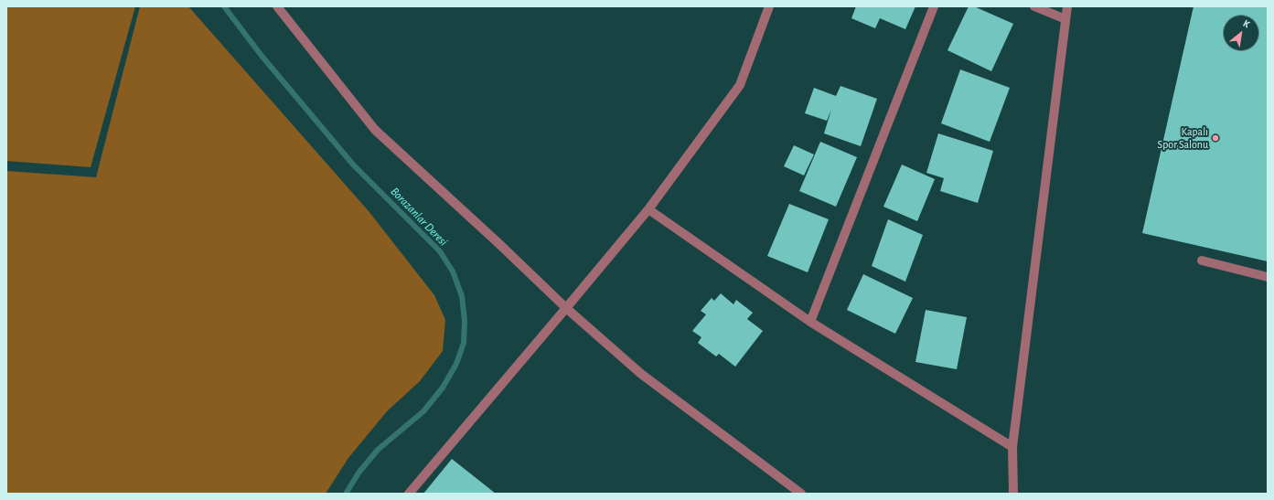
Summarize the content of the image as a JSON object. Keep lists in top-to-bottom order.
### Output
{
  "water": ["Borazanlar Deresi"],
  "places": ["Kapalı Spor Salonu"],
  "north": "top right"
}
